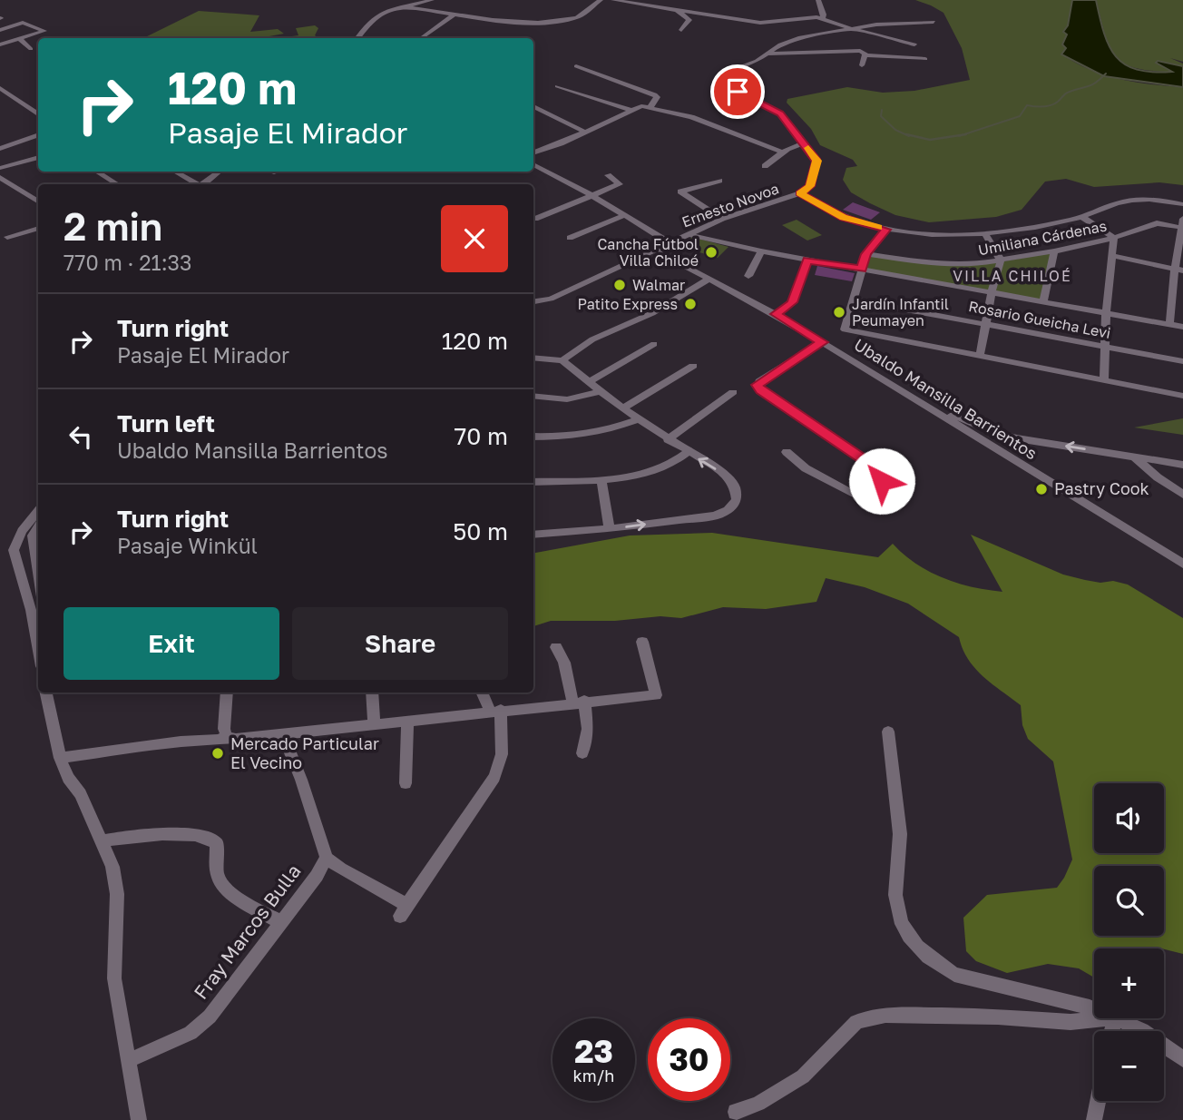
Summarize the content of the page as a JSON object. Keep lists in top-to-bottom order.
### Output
{
  "streets": {
    "street": [
      "Ernesto Novoa",
      "Umiliana Cárdenas",
      "Rosario Gueicha Levi",
      "Ubaldo Mansilla Barrientos",
      "Fray Marcos Bulla"
    ]
  },
  "crossings": [
    ["Ernesto Novoa", "Ubaldo Mansilla Barrientos"]
  ],
  "districts": ["VILLA CHILOÉ"],
  "places": [
    "Cancha Fútbol Villa Chiloé",
    "Walmar",
    "Patito Express",
    "Jardín Infantil Peumayen",
    "Pastry Cook",
    "Mercado Particular El Vecino"
  ],
  "page": {
    "turn": ["120 m", "Pasaje El Mirador"],
    "heading": ["2 min", "770 m · 21:33"],
    "list": [
      {
        "name": "Turn right",
        "note": "Pasaje El Mirador",
        "value": "120 m"
      },
      {
        "name": "Turn left",
        "note": "Ubaldo Mansilla Barrientos",
        "value": "70 m"
      },
      {
        "name": "Turn right",
        "note": "Pasaje Winkül",
        "value": "50 m"
      }
    ],
    "buttons": ["Exit", "Share"],
    "map_buttons": ["+", "−"],
    "speed": "23 km/h",
    "limit": "30"
  }
}
